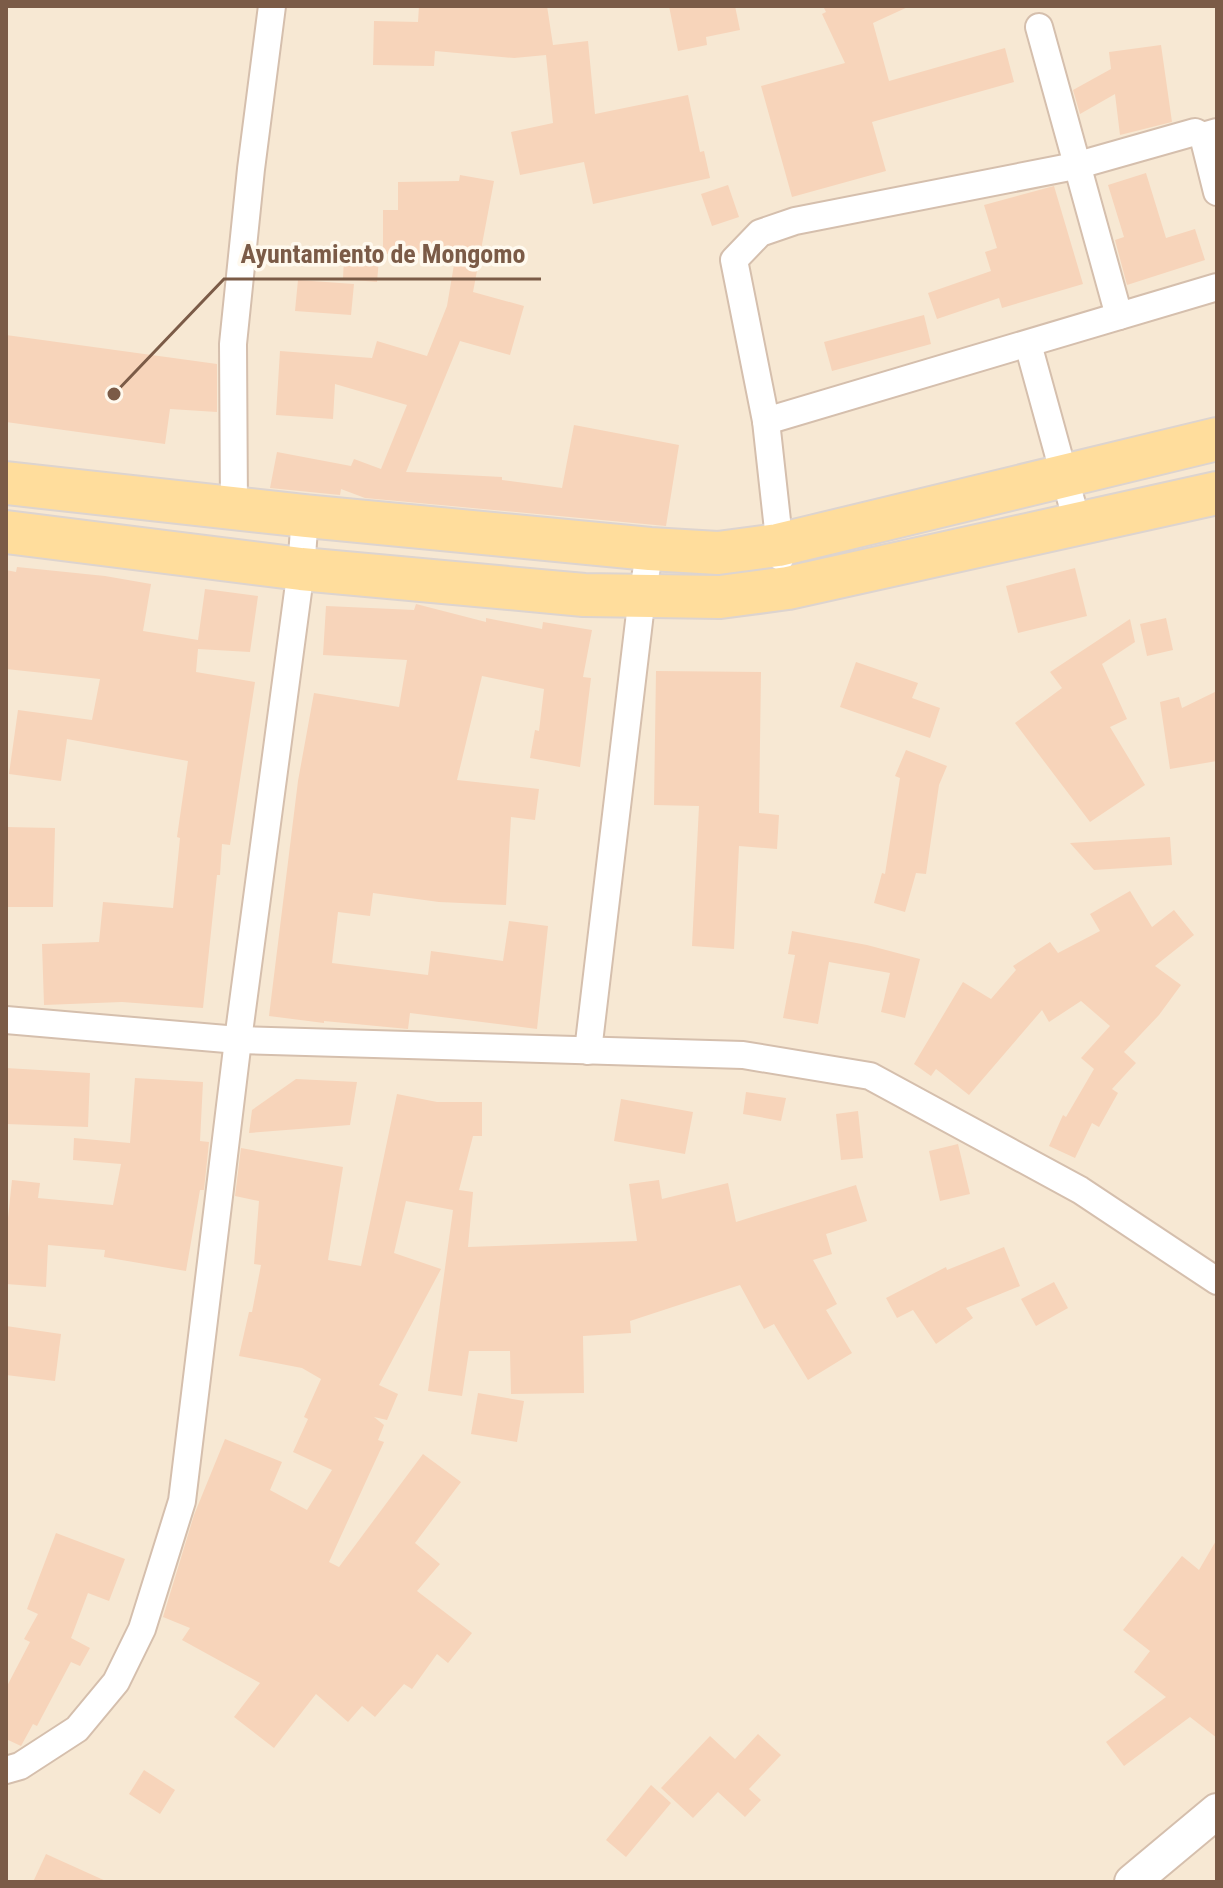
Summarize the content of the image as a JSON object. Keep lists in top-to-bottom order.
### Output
{
  "places": ["Ayuntamiento de Mongomo"]
}
